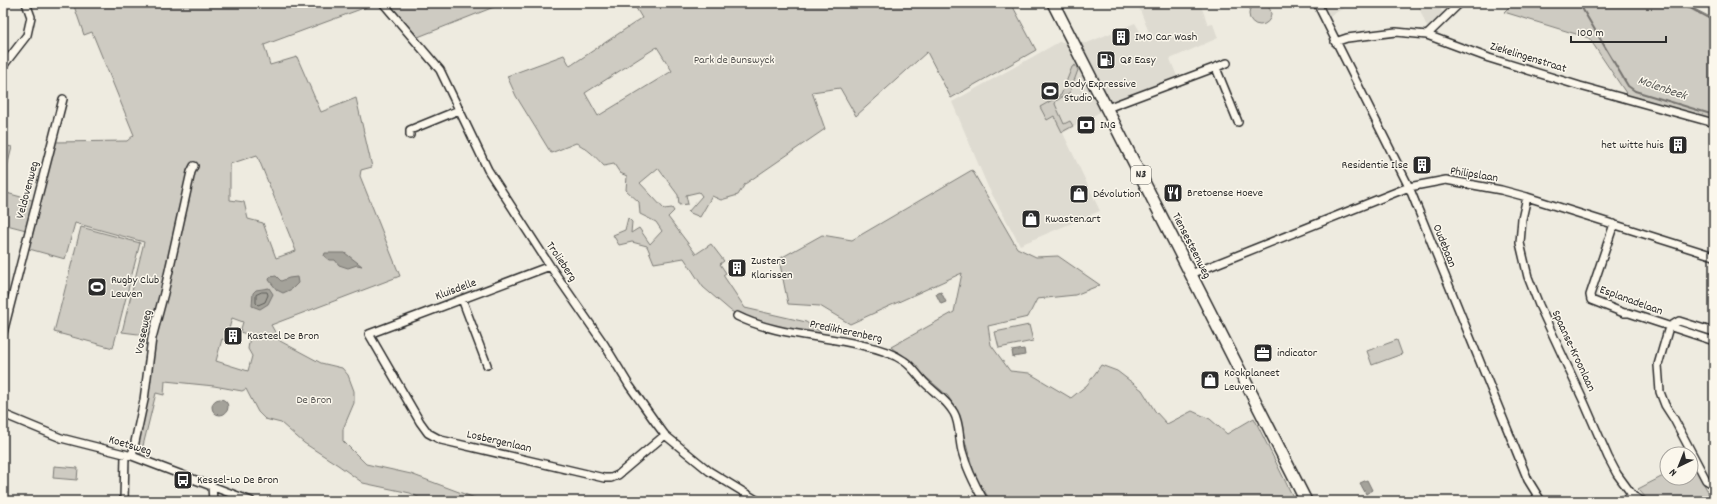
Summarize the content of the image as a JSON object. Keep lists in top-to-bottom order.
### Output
{
  "streets": {
    "main road": ["N3", "Tiensesteenweg"],
    "street": [
      "Ziekelingenstraat",
      "Philipslaan",
      "Veldovenweg",
      "Oudebaan",
      "Trolieberg",
      "Kluisdelle",
      "Esplanadelaan",
      "Vosseweg",
      "Predikherenberg",
      "Spaanse-Kroonlaan",
      "Losbergenlaan",
      "Koetsweg"
    ]
  },
  "crossings": [
    ["Ziekelingenstraat", "Oudebaan"],
    ["Philipslaan", "Tiensesteenweg"],
    ["Philipslaan", "Oudebaan"],
    ["Philipslaan", "Esplanadelaan"],
    ["Philipslaan", "Spaanse-Kroonlaan"],
    ["Trolieberg", "Kluisdelle"],
    ["Trolieberg", "Losbergenlaan"],
    ["Kluisdelle", "Losbergenlaan"],
    ["Vosseweg", "Koetsweg"]
  ],
  "water": ["Molenbeek"],
  "parks": ["Park de Bunswyck", "De Bron"],
  "places": {
    "building": [
      "IMO Car Wash",
      "het witte huis",
      "Residentie Ilse",
      "Zusters Klarissen",
      "Kasteel De Bron"
    ],
    "fuel station": ["Q8 Easy"],
    "sports": ["Body Expressive Studio", "Rugby Club Leuven"],
    "bank": ["ING"],
    "restaurant": ["Bretoense Hoeve"],
    "shop": ["Dévolution", "Kwasten.art", "Kookplaneet Leuven"],
    "office": ["indicator"],
    "bus stop": ["Kessel-Lo De Bron"]
  },
  "scale_bar": "100 m",
  "north": "bottom left"
}
